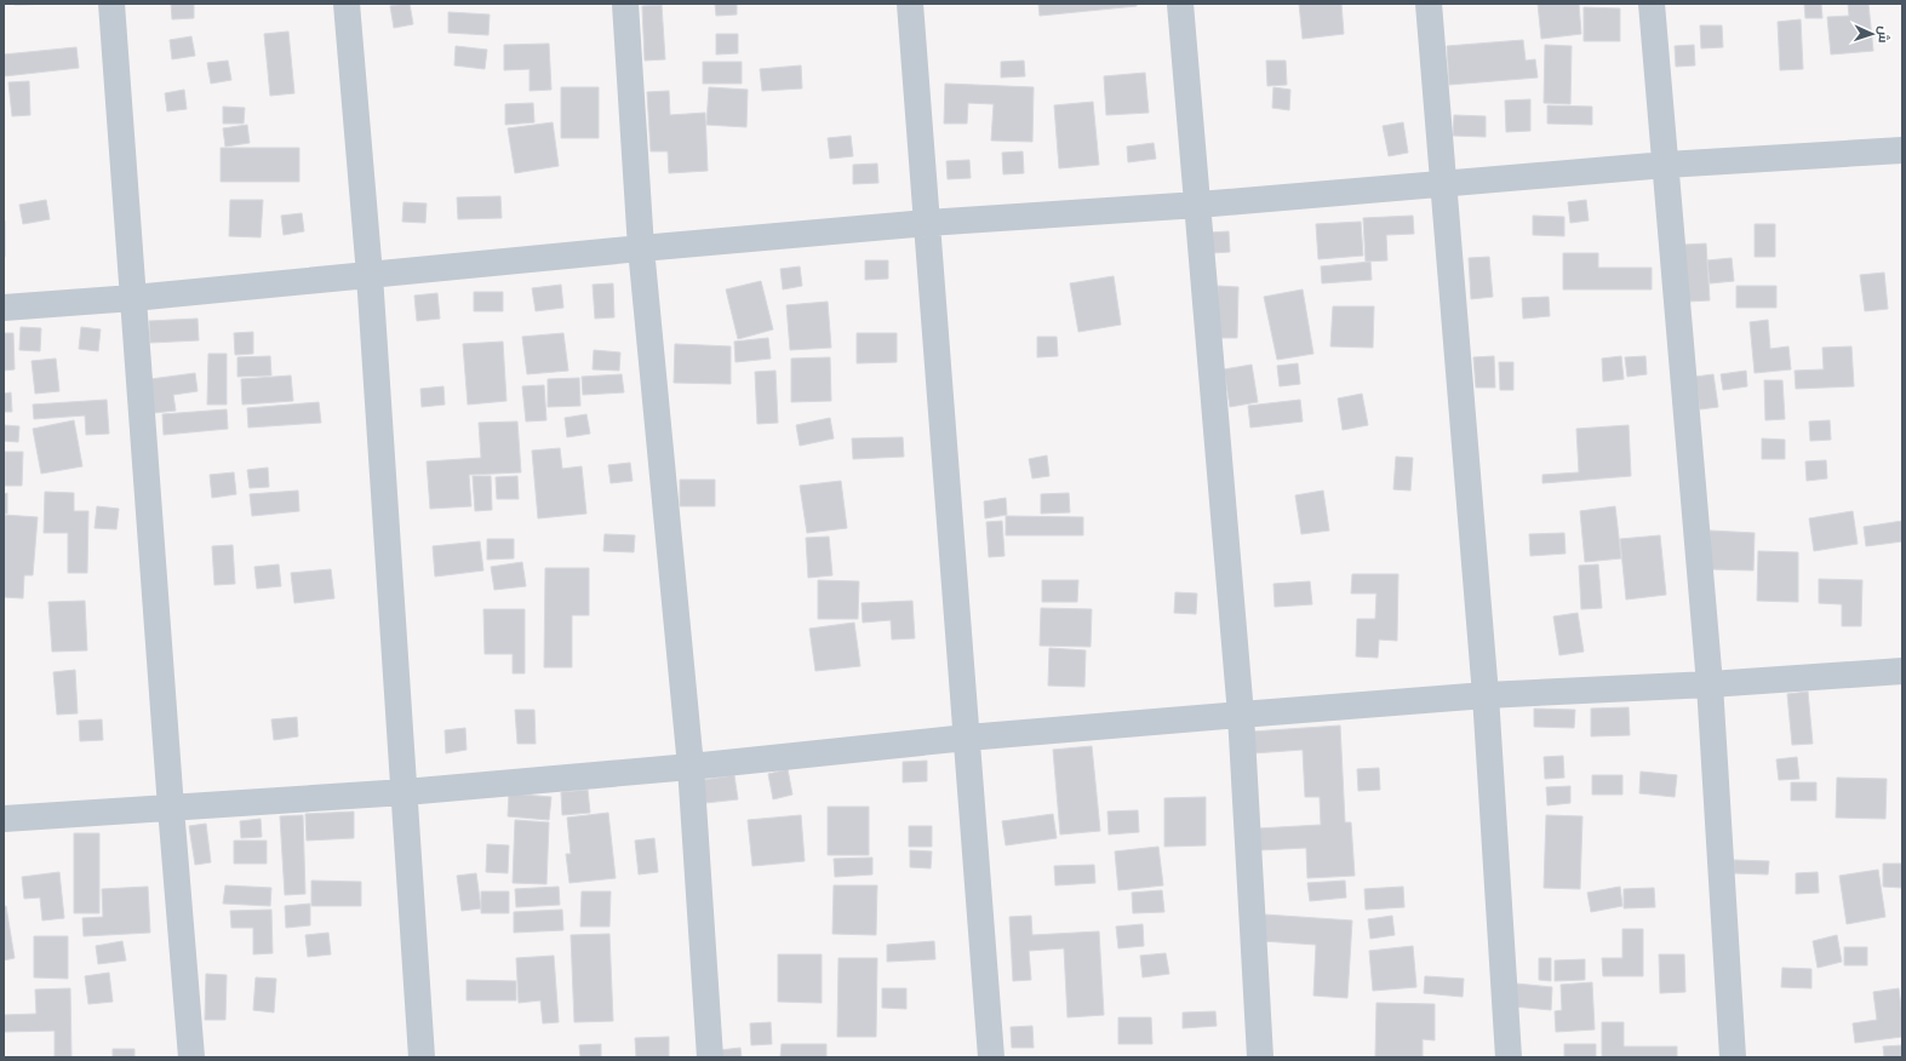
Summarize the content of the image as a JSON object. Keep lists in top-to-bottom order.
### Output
{
  "north": "right"
}
